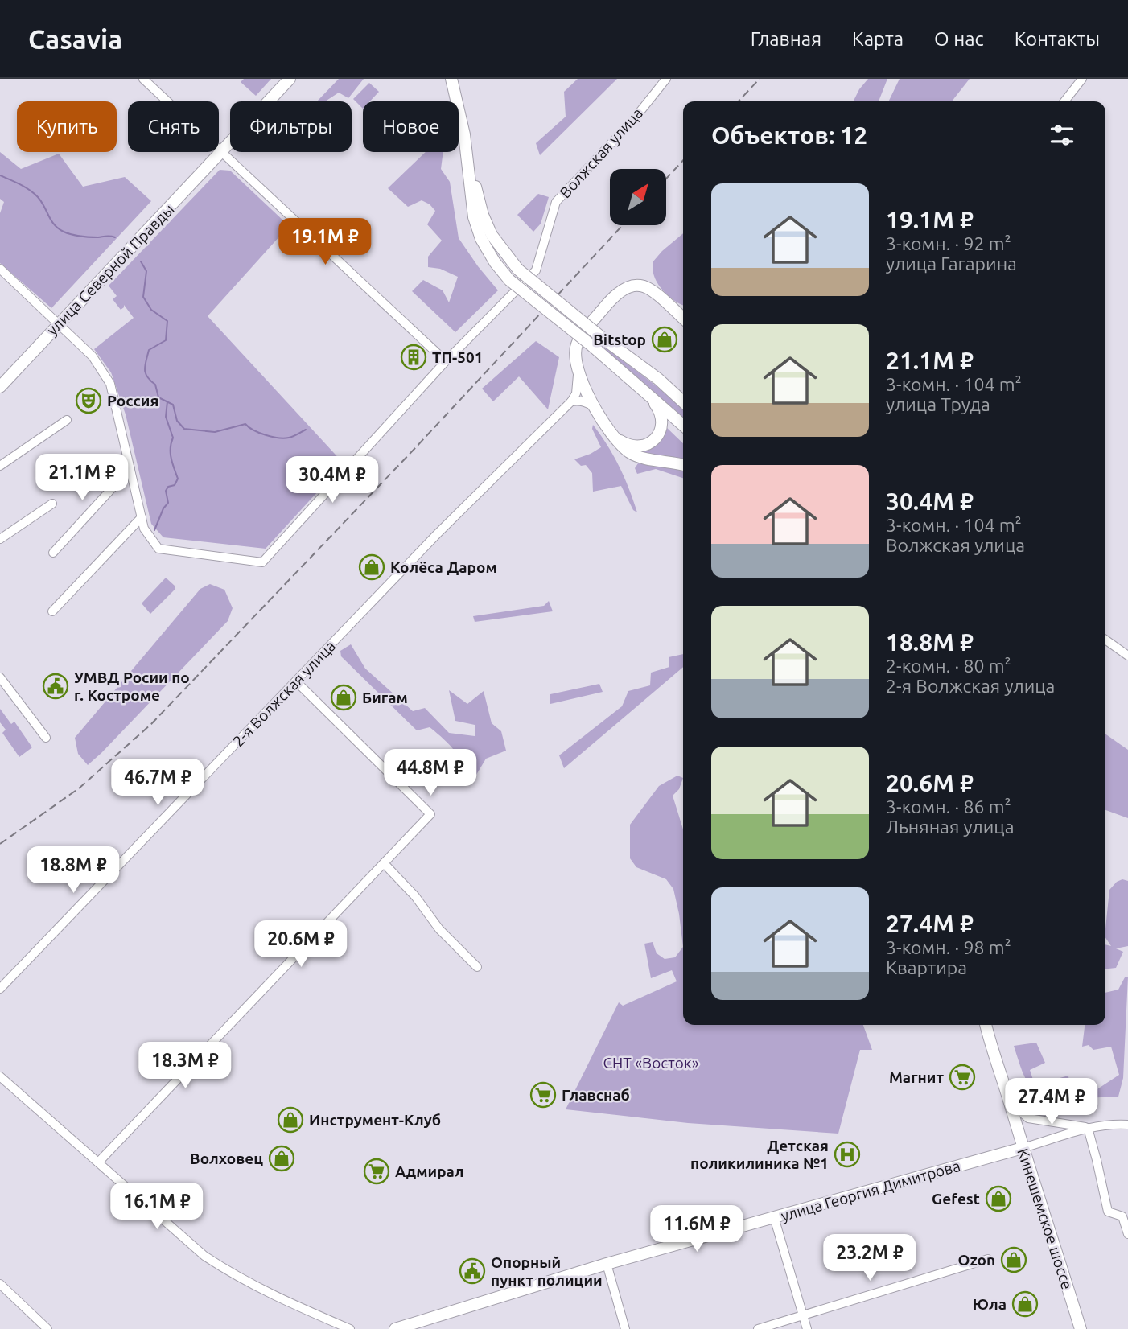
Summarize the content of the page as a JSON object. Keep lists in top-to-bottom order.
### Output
{
  "streets": {
    "main road": ["улица Северной Правды", "улица Георгия Димитрова", "Кинешемское шоссе"],
    "street": ["Волжская улица", "2-я Волжская улица"]
  },
  "crossings": [
    ["Волжская улица", "улица Северной Правды"],
    ["улица Георгия Димитрова", "Кинешемское шоссе"]
  ],
  "parks": ["СНТ «Восток»"],
  "places": {
    "shop": [
      "Bitstop",
      "Колёса Даром",
      "Бигам",
      "Инструмент-Клуб",
      "Волховец",
      "Gefest",
      "Ozon",
      "Юла"
    ],
    "building": ["ТП-501"],
    "theatre": ["Россия"],
    "public building": ["УМВД Росии по г. Костроме", "Опорный пункт полиции"],
    "supermarket": ["Магнит", "Главснаб", "Адмирал"],
    "hospital": ["Детская поликилиника №1"]
  },
  "north": "top right",
  "page": {
    "header": "Casavia",
    "nav": [
      "Главная",
      "Карта",
      "О нас",
      "Контакты"
    ],
    "chip": [
      "Купить",
      "Снять",
      "Фильтры",
      "Новое"
    ],
    "heading": "Объектов: 12",
    "list": [
      {
        "name": "19.1M ₽",
        "note": "3-комн. · 92 m² · улица Гагарина"
      },
      {
        "name": "21.1M ₽",
        "note": "3-комн. · 104 m² · улица Труда"
      },
      {
        "name": "30.4M ₽",
        "note": "3-комн. · 104 m² · Волжская улица"
      },
      {
        "name": "18.8M ₽",
        "note": "2-комн. · 80 m² · 2-я Волжская улица"
      },
      {
        "name": "20.6M ₽",
        "note": "3-комн. · 86 m² · Льняная улица"
      },
      {
        "name": "27.4M ₽",
        "note": "3-комн. · 98 m² · Квартира"
      }
    ],
    "price": [
      "19.1M ₽",
      "21.1M ₽",
      "30.4M ₽",
      "44.8M ₽",
      "46.7M ₽",
      "18.8M ₽",
      "20.6M ₽",
      "18.3M ₽",
      "27.4M ₽",
      "16.1M ₽",
      "11.6M ₽",
      "23.2M ₽"
    ]
  }
}
